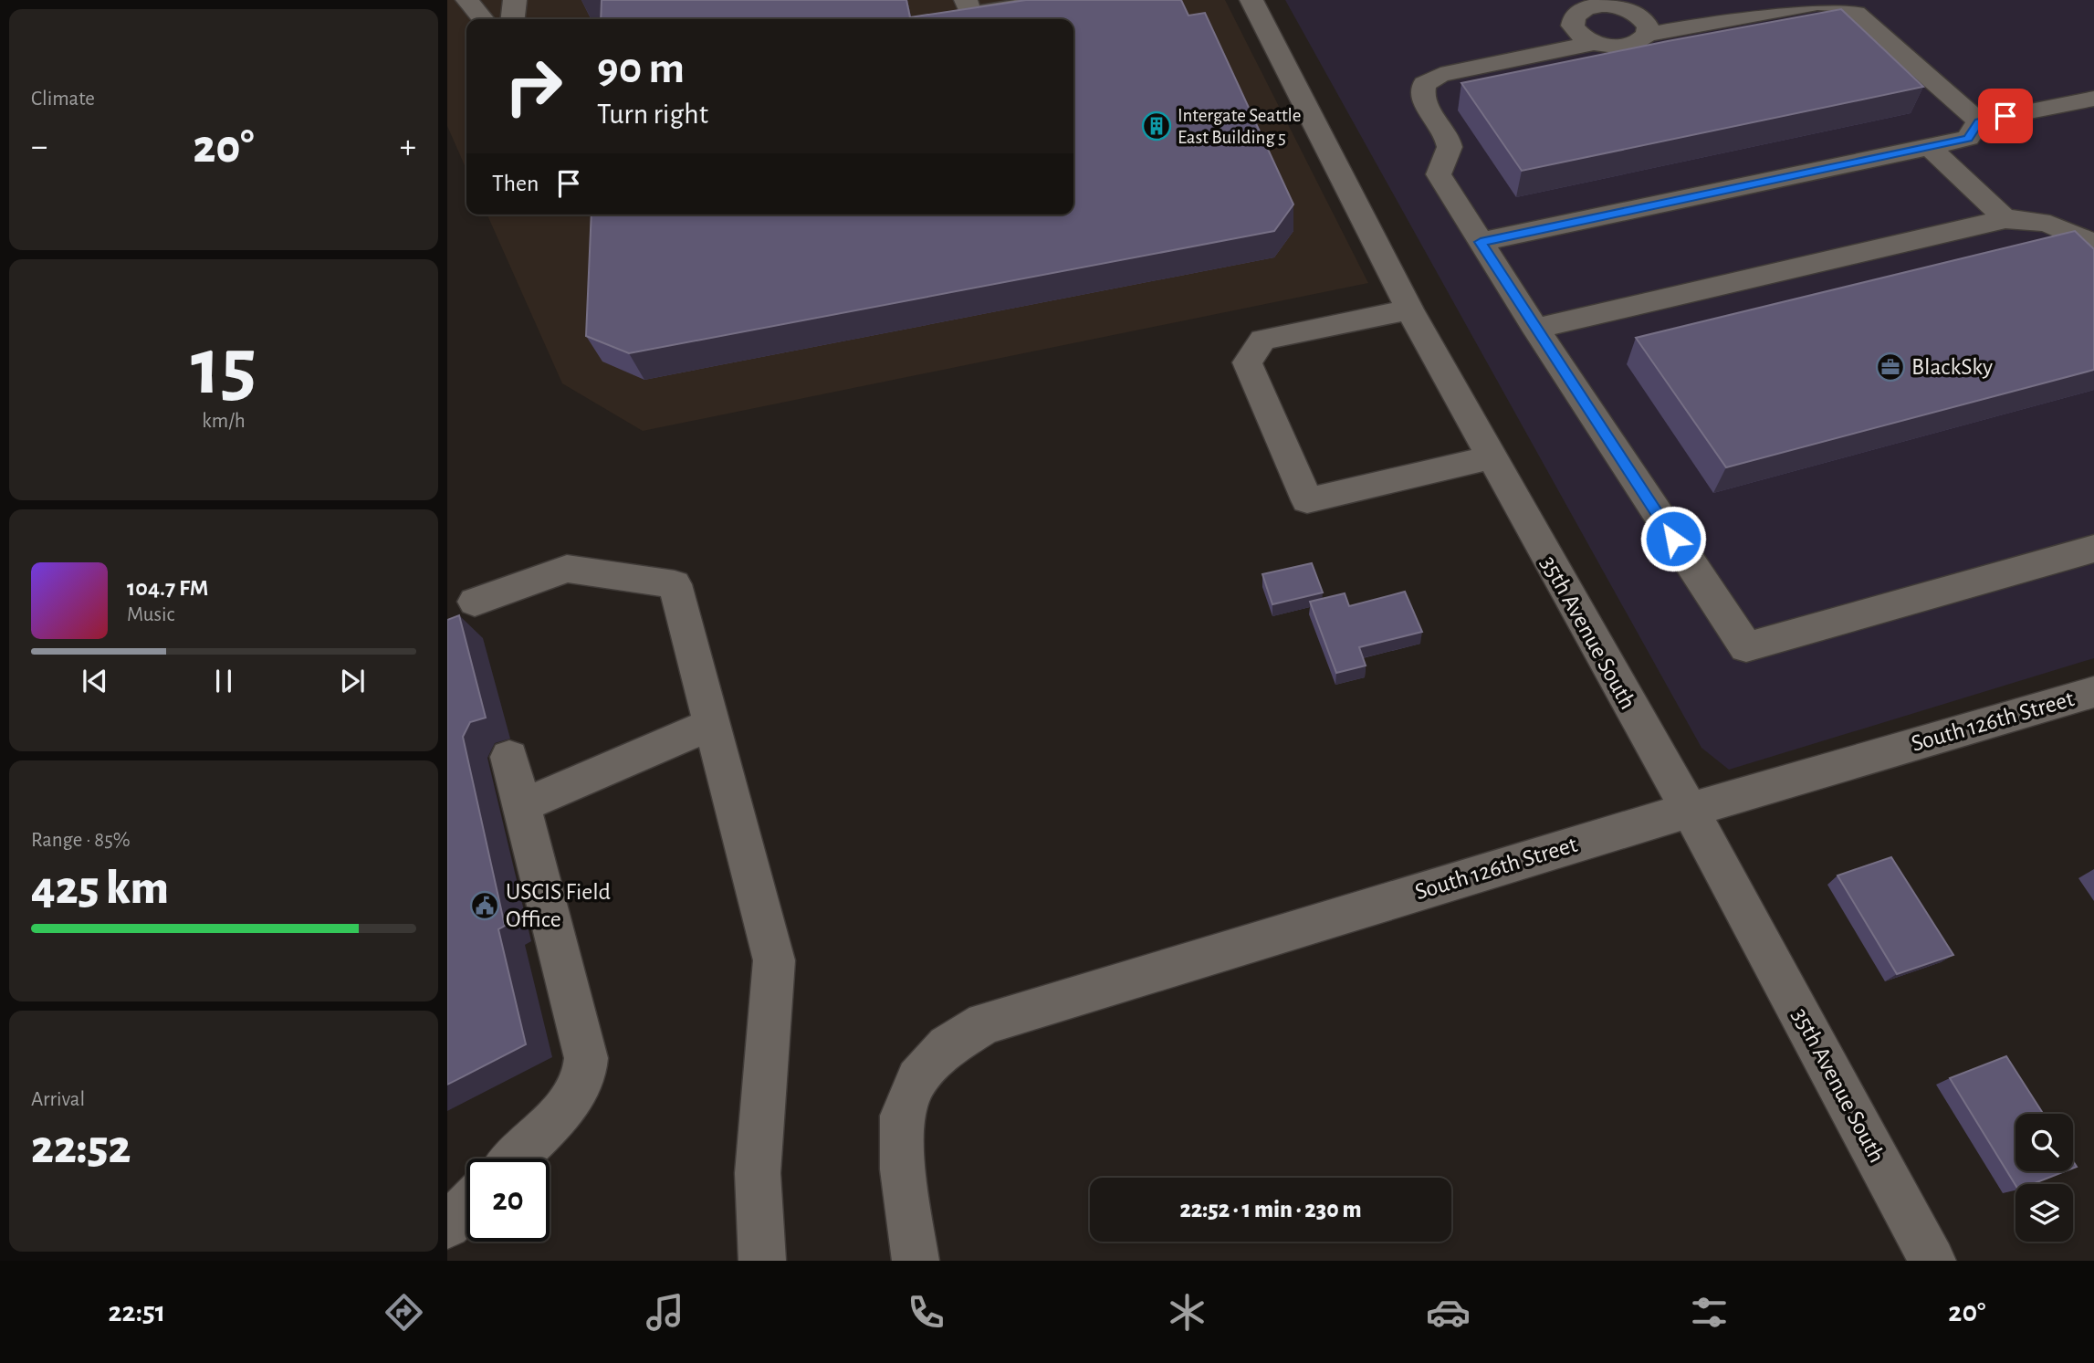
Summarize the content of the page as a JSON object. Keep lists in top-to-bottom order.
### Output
{
  "streets": {
    "street": ["35th Avenue South", "South 126th Street"]
  },
  "crossings": [
    ["35th Avenue South", "South 126th Street"]
  ],
  "places": {
    "building": ["Intergate Seattle East Building 5"],
    "office": ["BlackSky"],
    "public building": ["USCIS Field Office"]
  },
  "page": {
    "tile": [
      "Climate",
      ["15", "km/h"],
      ["Range · 85%", "425 km"],
      ["Arrival", "22:52"]
    ],
    "turn": ["90 m", "Turn right"],
    "heat": ["−", "20°", "+"],
    "then": "Then",
    "song": ["104.7 FM", "Music"],
    "limit": "20",
    "trip": "22:52 · 1 min · 230 m",
    "tabs": ["22:51", "20°"]
  }
}
